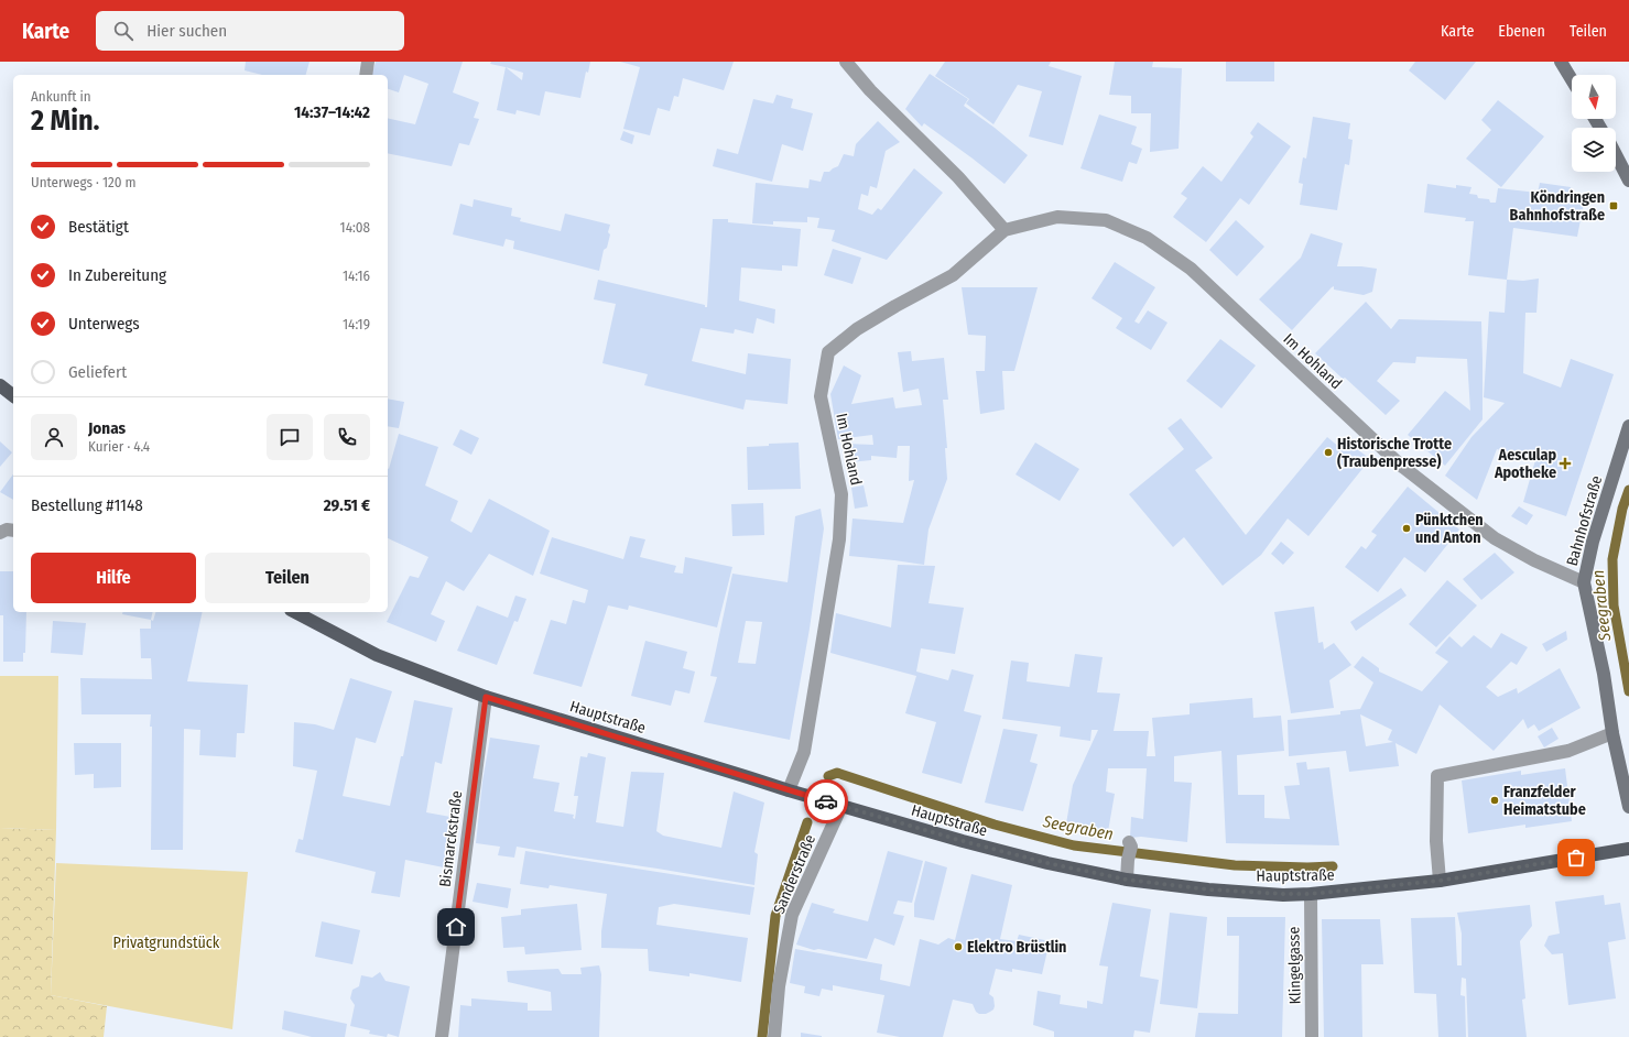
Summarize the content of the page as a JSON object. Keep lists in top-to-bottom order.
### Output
{
  "streets": {
    "main road": ["Hauptstraße"],
    "street": [
      "Im Hohland",
      "Bahnhofstraße",
      "Bismarckstraße",
      "Sanderstraße",
      "Klingelgasse"
    ]
  },
  "crossings": [
    ["Im Hohland", "Bahnhofstraße"],
    ["Im Hohland", "Hauptstraße"],
    ["Hauptstraße", "Bismarckstraße"],
    ["Hauptstraße", "Sanderstraße"],
    ["Hauptstraße", "Klingelgasse"]
  ],
  "water": ["Seegraben"],
  "parks": ["Privatgrundstück"],
  "places": {
    "transit": ["Köndringen Bahnhofstraße"],
    "other": [
      "Historische Trotte (Traubenpresse)",
      "Pünktchen und Anton",
      "Franzfelder Heimatstube",
      "Elektro Brüstlin"
    ],
    "health": ["Aesculap Apotheke"]
  },
  "north": "bottom",
  "page": {
    "header": "Karte",
    "search": "Hier suchen",
    "nav": ["Karte", "Ebenen", "Teilen"],
    "heading": ["2 Min.", "Ankunft in", "14:37–14:42"],
    "panel": [
      "Jonas",
      "Kurier · 4.4",
      "Bestellung #1148",
      "29.51 €"
    ],
    "bar": "Unterwegs · 120 m",
    "list": [
      ["Bestätigt", "14:08"],
      ["In Zubereitung", "14:16"],
      ["Unterwegs", "14:19"],
      "Geliefert"
    ],
    "buttons": ["Hilfe", "Teilen"]
  }
}
